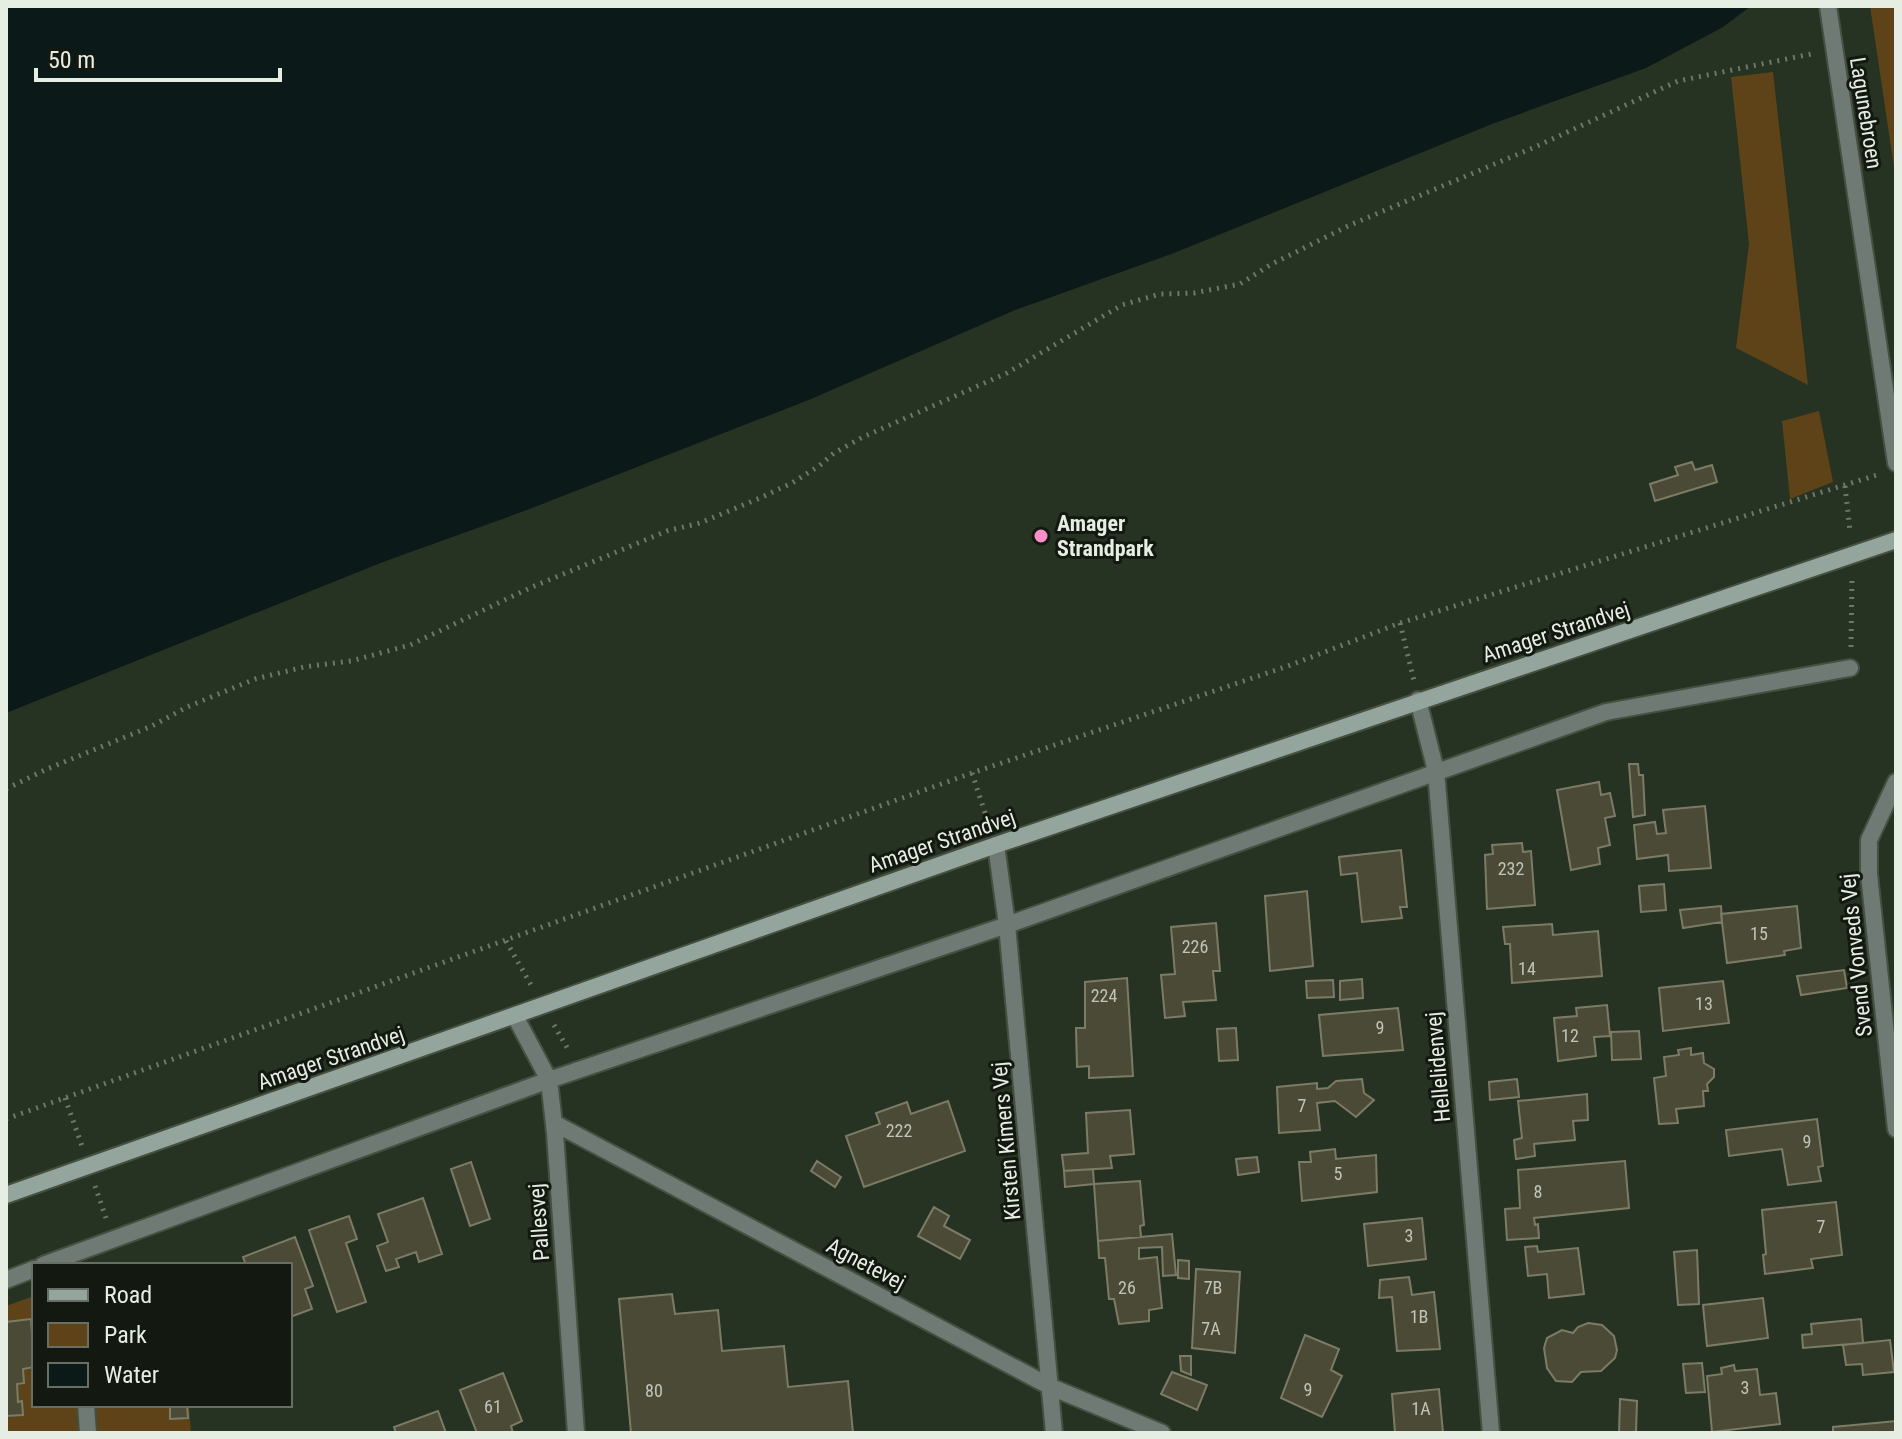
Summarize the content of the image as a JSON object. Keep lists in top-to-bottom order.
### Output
{
  "streets": {
    "street": [
      "Lagunebroen",
      "Amager Strandvej",
      "Svend Vonveds Vej",
      "Hellelidenvej",
      "Kirsten Kimers Vej",
      "Pallesvej",
      "Agnetevej"
    ]
  },
  "crossings": [
    ["Amager Strandvej", "Hellelidenvej"],
    ["Amager Strandvej", "Kirsten Kimers Vej"],
    ["Amager Strandvej", "Pallesvej"],
    ["Kirsten Kimers Vej", "Agnetevej"],
    ["Pallesvej", "Agnetevej"]
  ],
  "places": ["Amager Strandpark"],
  "house_numbers": [
    "232",
    "15",
    "226",
    "14",
    "224",
    "13",
    "9",
    "12",
    "7",
    "222",
    "9",
    "5",
    "8",
    "7",
    "3",
    "26",
    "7B",
    "1B",
    "7A",
    "3",
    "9",
    "80",
    "61",
    "1A"
  ],
  "legend": ["Road", "Park", "Water"],
  "scale_bar": "50 m"
}
